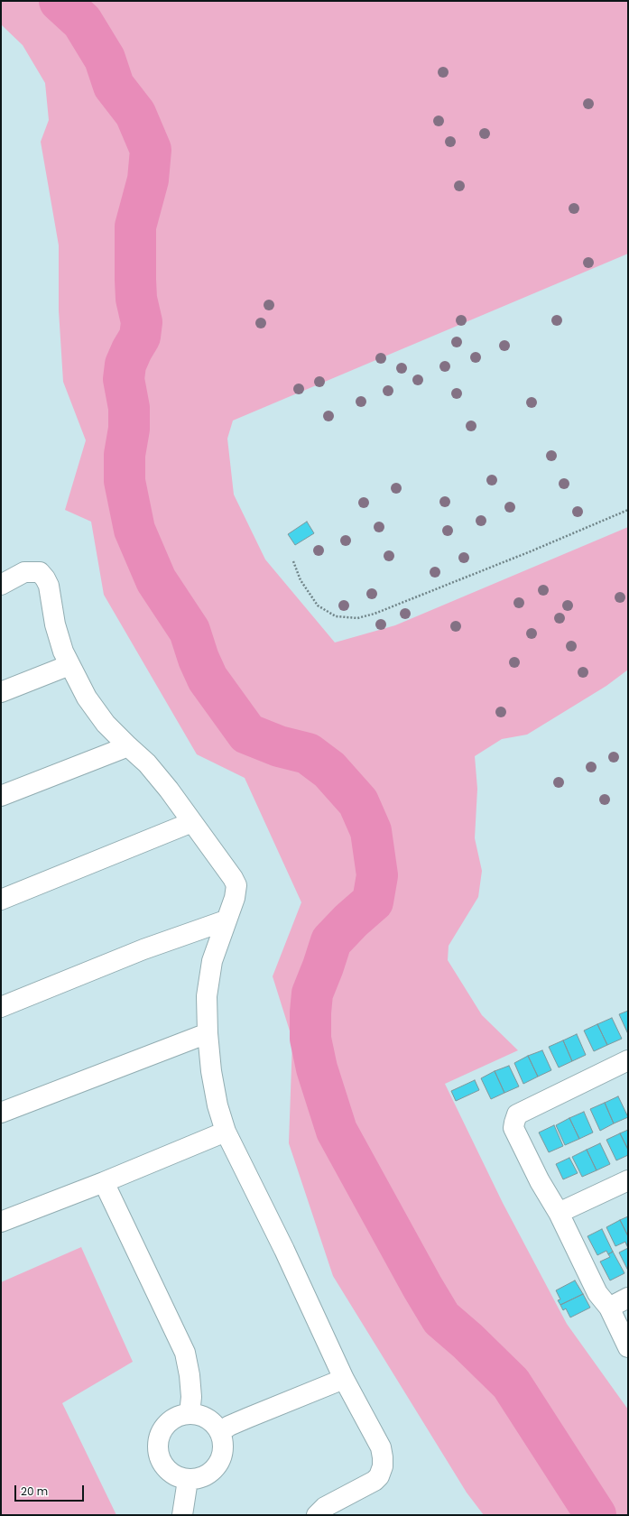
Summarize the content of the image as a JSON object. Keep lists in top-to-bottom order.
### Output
{
  "scale_bar": "20 m"
}
